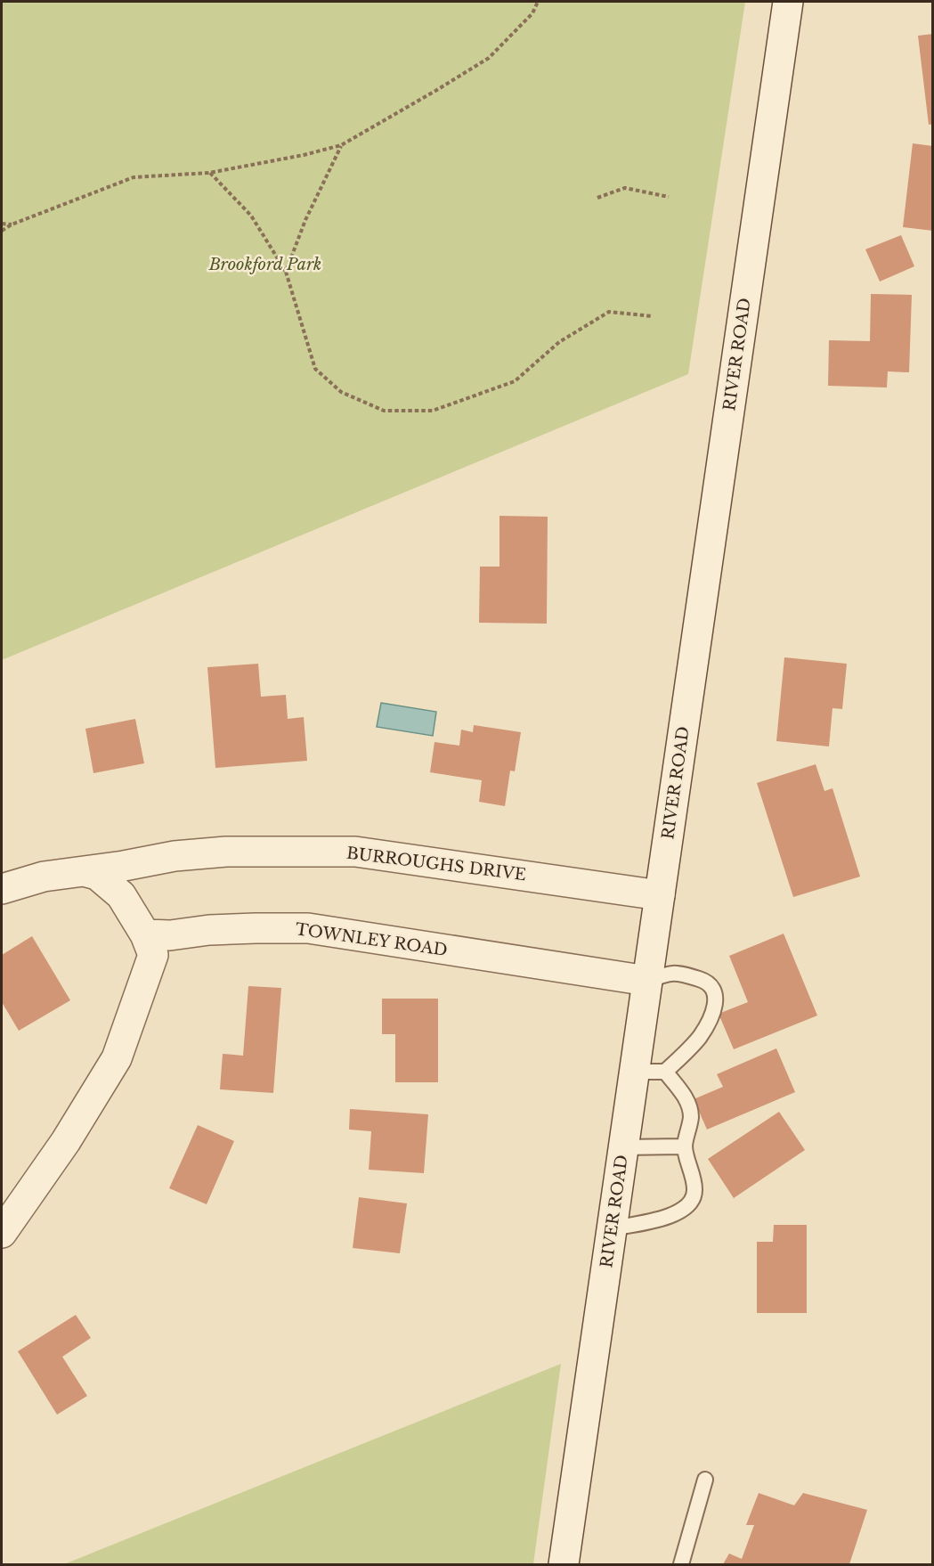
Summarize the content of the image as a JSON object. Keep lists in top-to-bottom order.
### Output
{
  "streets": {
    "street": ["RIVER ROAD", "BURROUGHS DRIVE", "TOWNLEY ROAD"]
  },
  "crossings": [
    ["RIVER ROAD", "BURROUGHS DRIVE"],
    ["RIVER ROAD", "TOWNLEY ROAD"]
  ],
  "parks": ["Brookford Park"]
}
